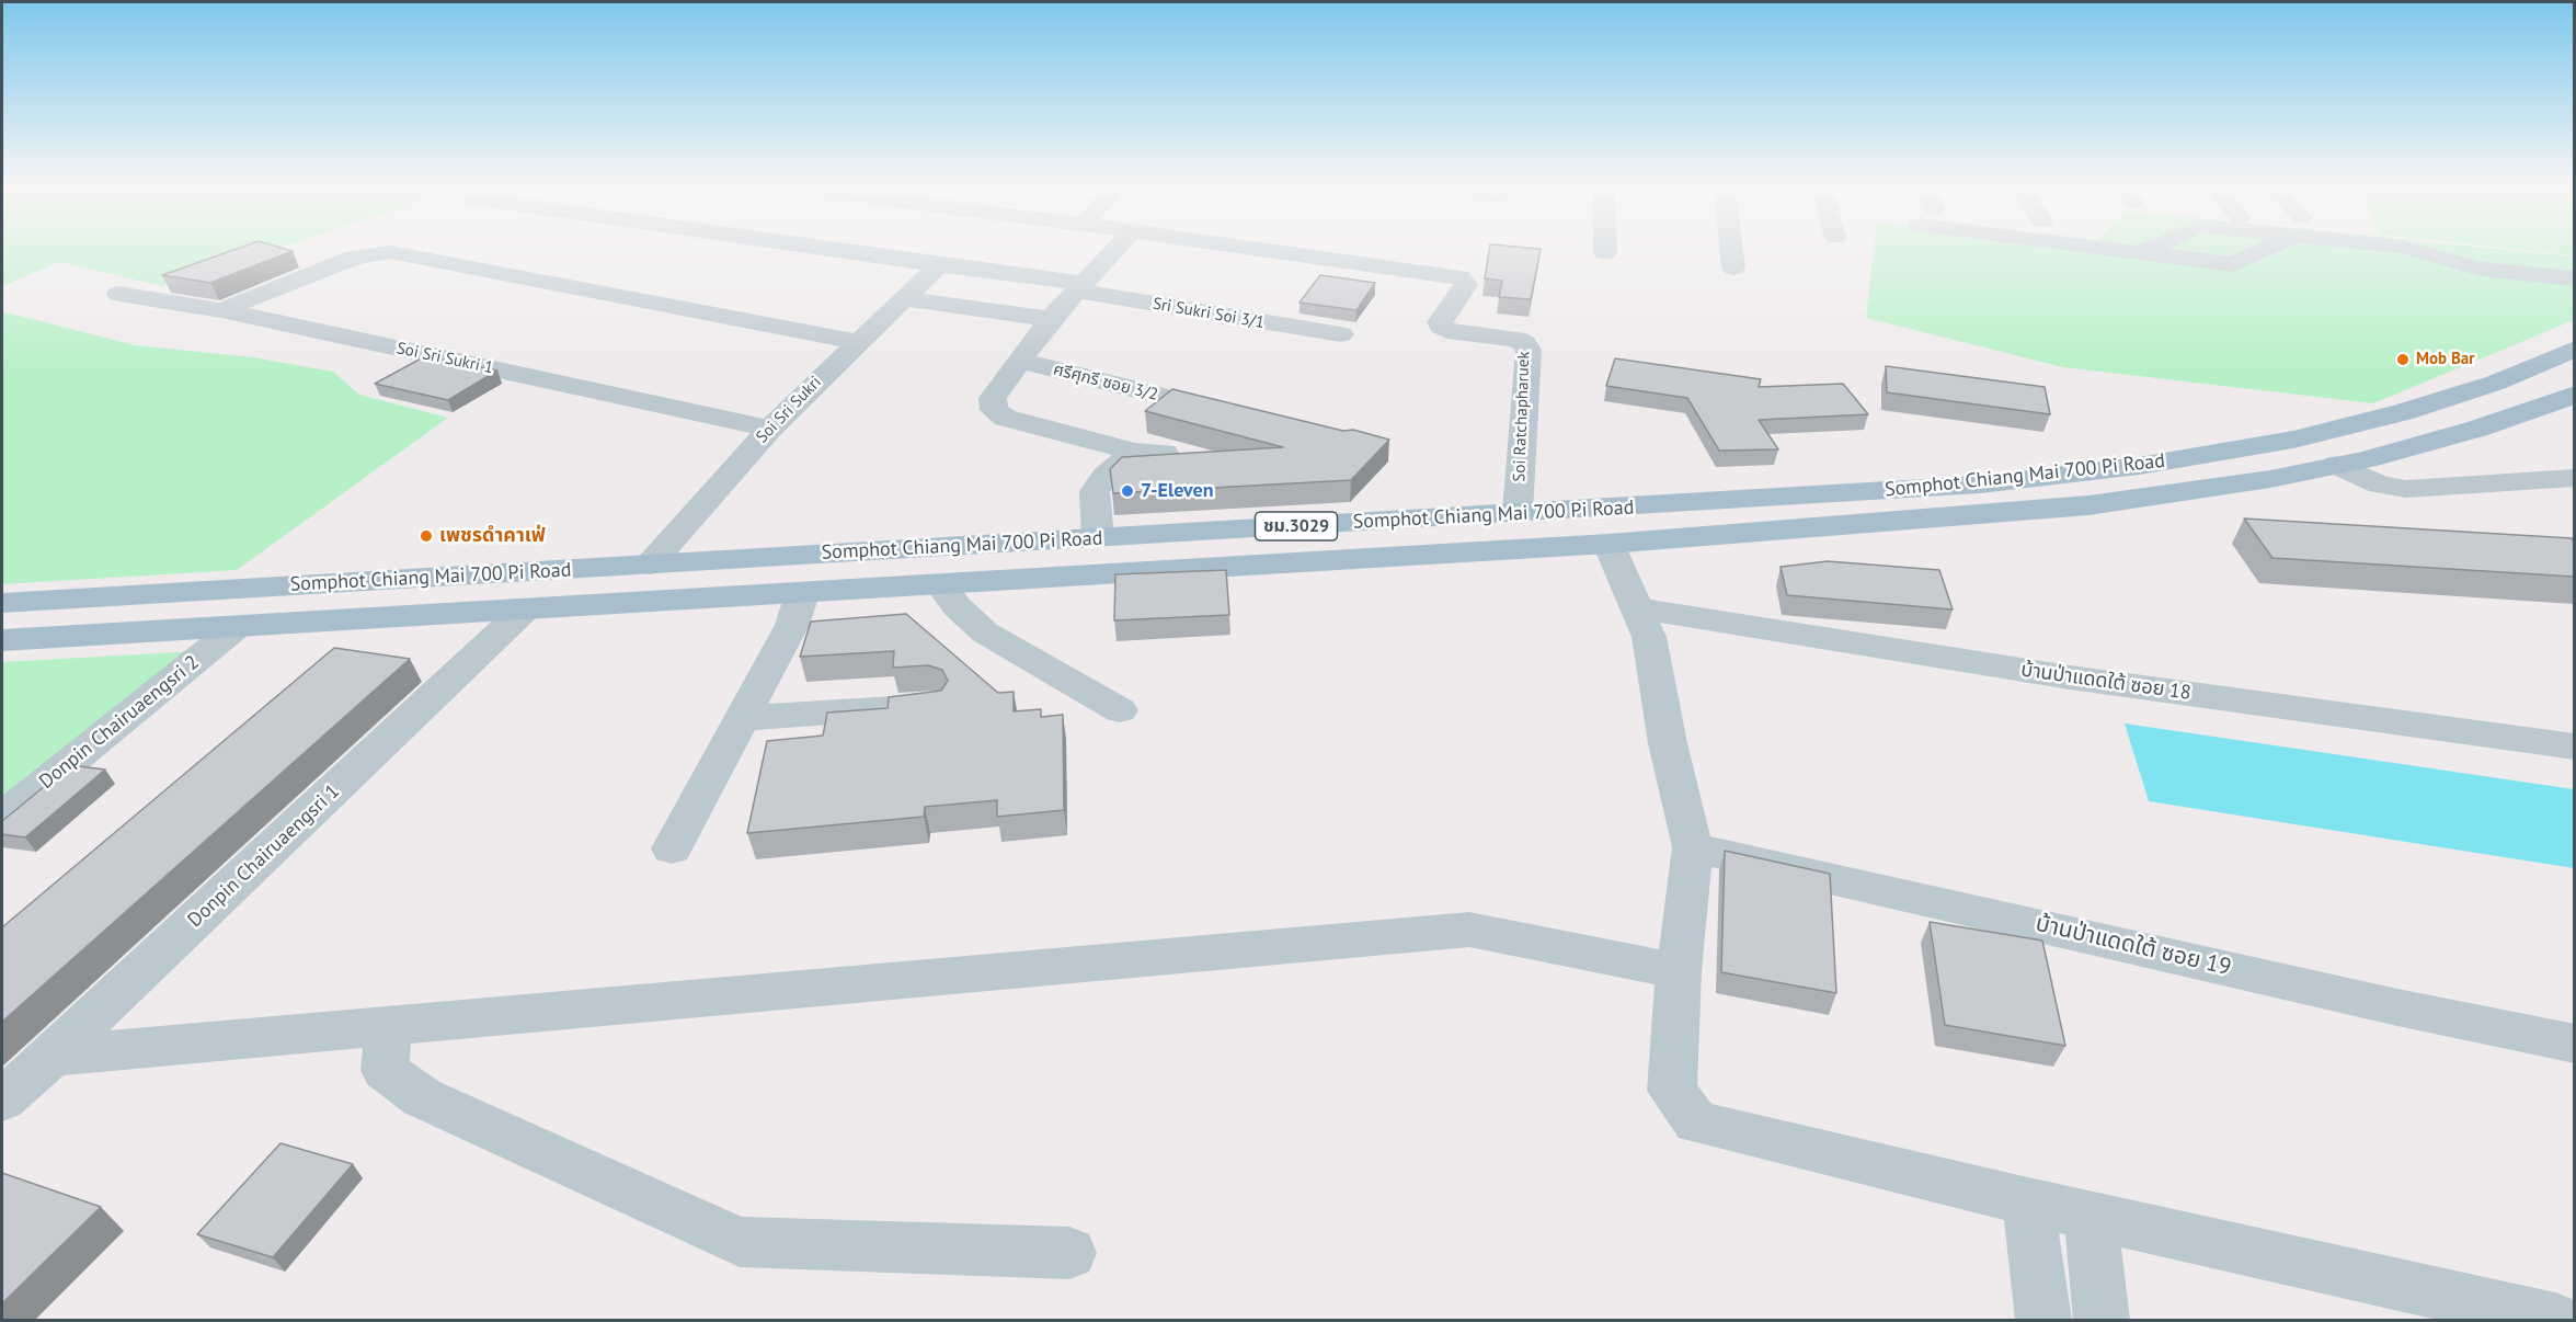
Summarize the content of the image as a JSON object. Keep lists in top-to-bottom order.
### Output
{
  "streets": {
    "main road": ["Somphot Chiang Mai 700 Pi Road", "ชม.3029"],
    "street": [
      "Sri Sukri Soi 3/1",
      "Soi Sri Sukri 1",
      "ศรีศุกรี ซอย 3/2",
      "Soi Sri Sukri",
      "Soi Ratchapharuek",
      "บ้านป่าแดดใต้ ซอย 18",
      "Donpin Chairuaengsri 2",
      "Donpin Chairuaengsri 1",
      "บ้านป่าแดดใต้ ซอย 19"
    ]
  },
  "crossings": [
    ["Sri Sukri Soi 3/1", "Soi Sri Sukri"],
    ["Soi Sri Sukri 1", "Soi Sri Sukri"],
    ["Soi Sri Sukri", "Somphot Chiang Mai 700 Pi Road"],
    ["Soi Ratchapharuek", "Somphot Chiang Mai 700 Pi Road"],
    ["Somphot Chiang Mai 700 Pi Road", "Donpin Chairuaengsri 2"],
    ["Somphot Chiang Mai 700 Pi Road", "Donpin Chairuaengsri 1"]
  ],
  "places": ["Mob Bar", "7-Eleven", "เพชรดำคาเฟ่"]
}
